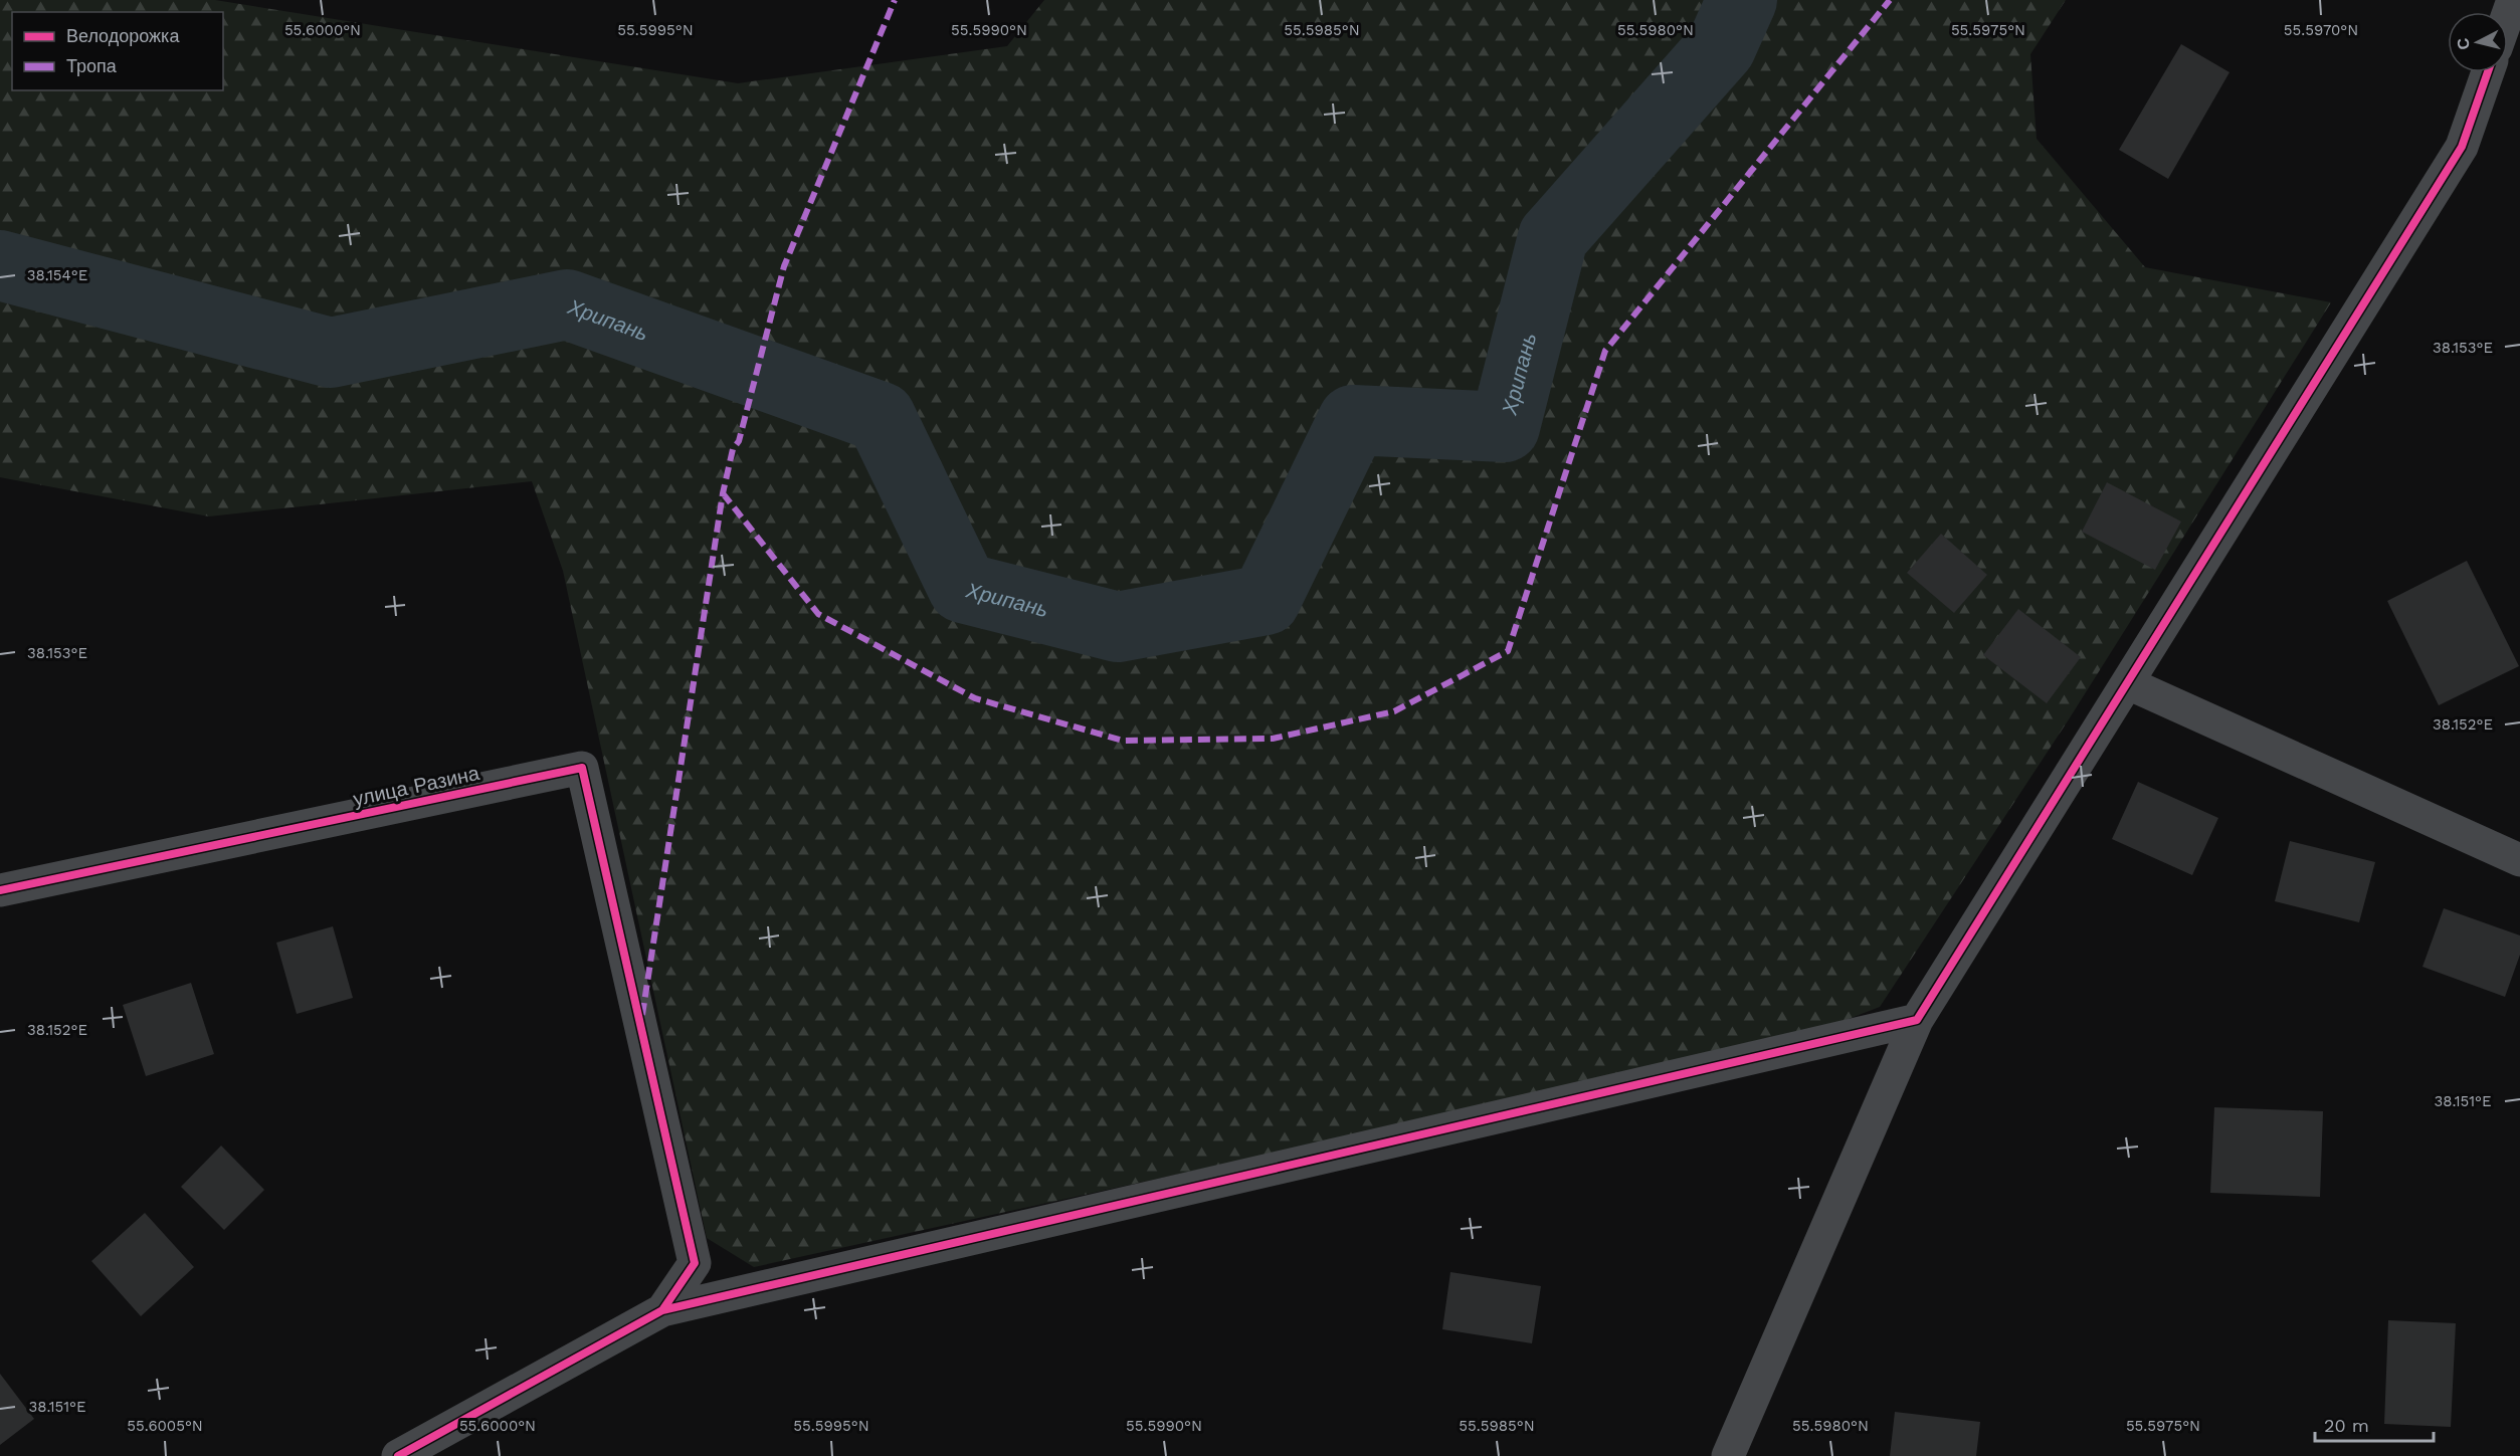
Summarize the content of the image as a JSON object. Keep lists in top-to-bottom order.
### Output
{
  "streets": {
    "street": ["улица Разина"]
  },
  "water": ["Хрипань"],
  "legend": ["Велодорожка", "Тропа"],
  "scale_bar": "20 m",
  "north": "left",
  "coordinates": [
    "55.6000°N",
    "55.5995°N",
    "55.5990°N",
    "55.5985°N",
    "55.5980°N",
    "55.5975°N",
    "55.5970°N",
    "38.154°E",
    "38.153°E",
    "38.152°E",
    "38.151°E",
    "55.6005°N"
  ]
}
